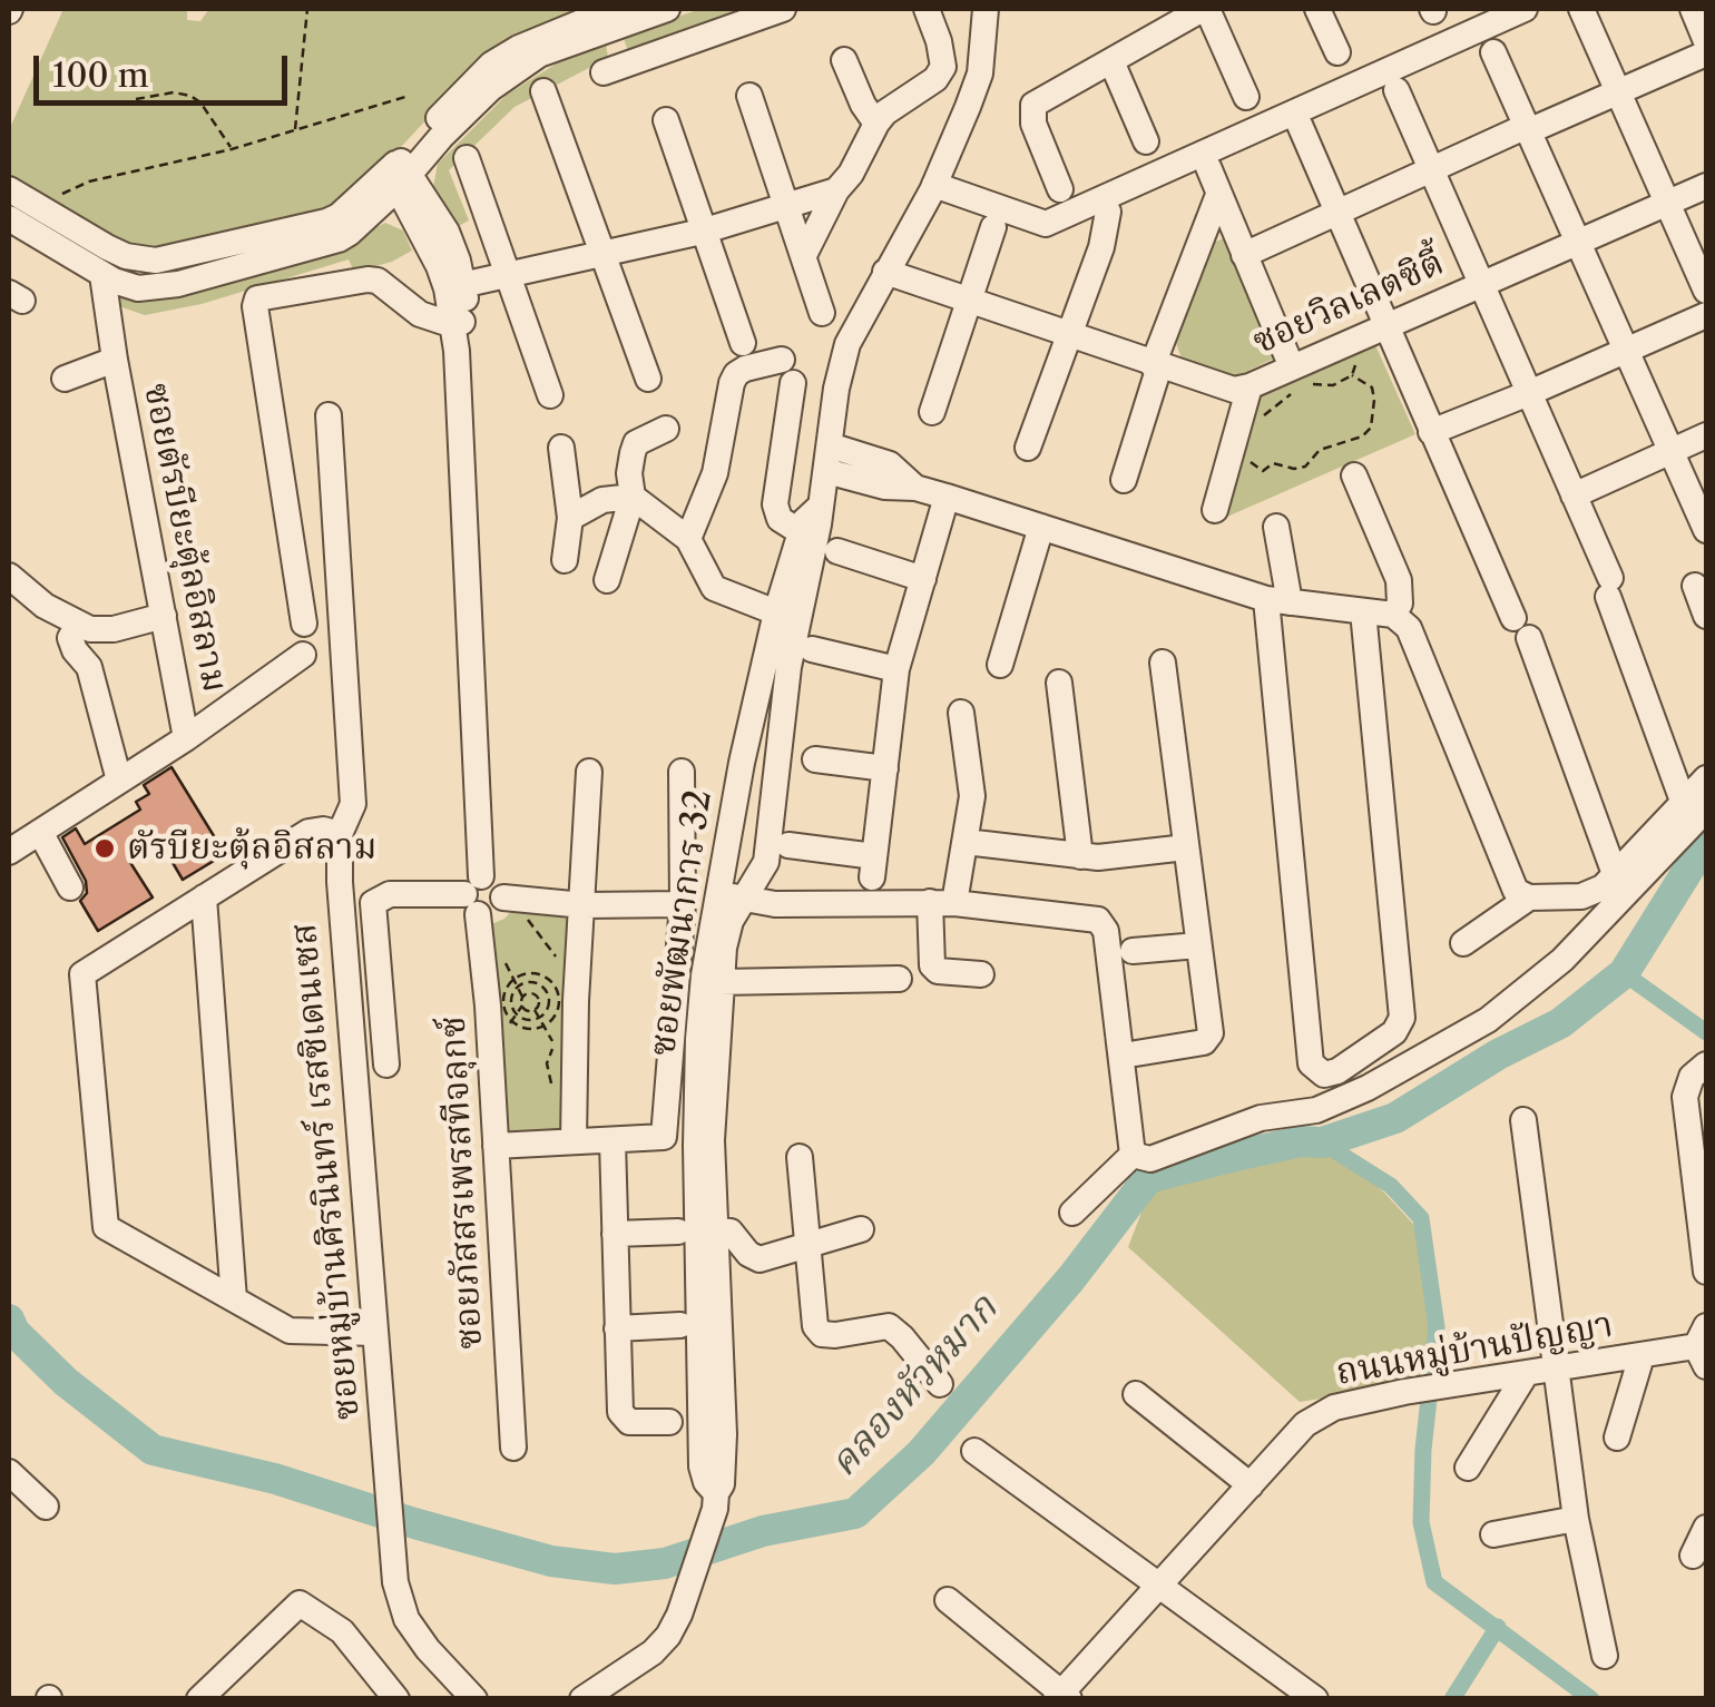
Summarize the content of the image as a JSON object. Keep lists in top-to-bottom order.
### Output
{
  "streets": {
    "street": [
      "ซอยวิลเลตซิตี้",
      "ซอยตัรบียะตุ้ลอิสลาม",
      "ซอยพัฒนาการ 32",
      "ซอยหมู่บ้านศิรนินทร์ เรสซิเดนเซส",
      "ซอยภัสสรเพรสทีจลุกซ์",
      "ถนนหมู่บ้านปัญญา"
    ]
  },
  "crossings": [
    ["ซอยวิลเลตซิตี้", "ซอยพัฒนาการ 32"]
  ],
  "water": ["คลองหัวหมาก"],
  "places": ["ตัรบียะตุ้ลอิสลาม"],
  "scale_bar": "100 m"
}
